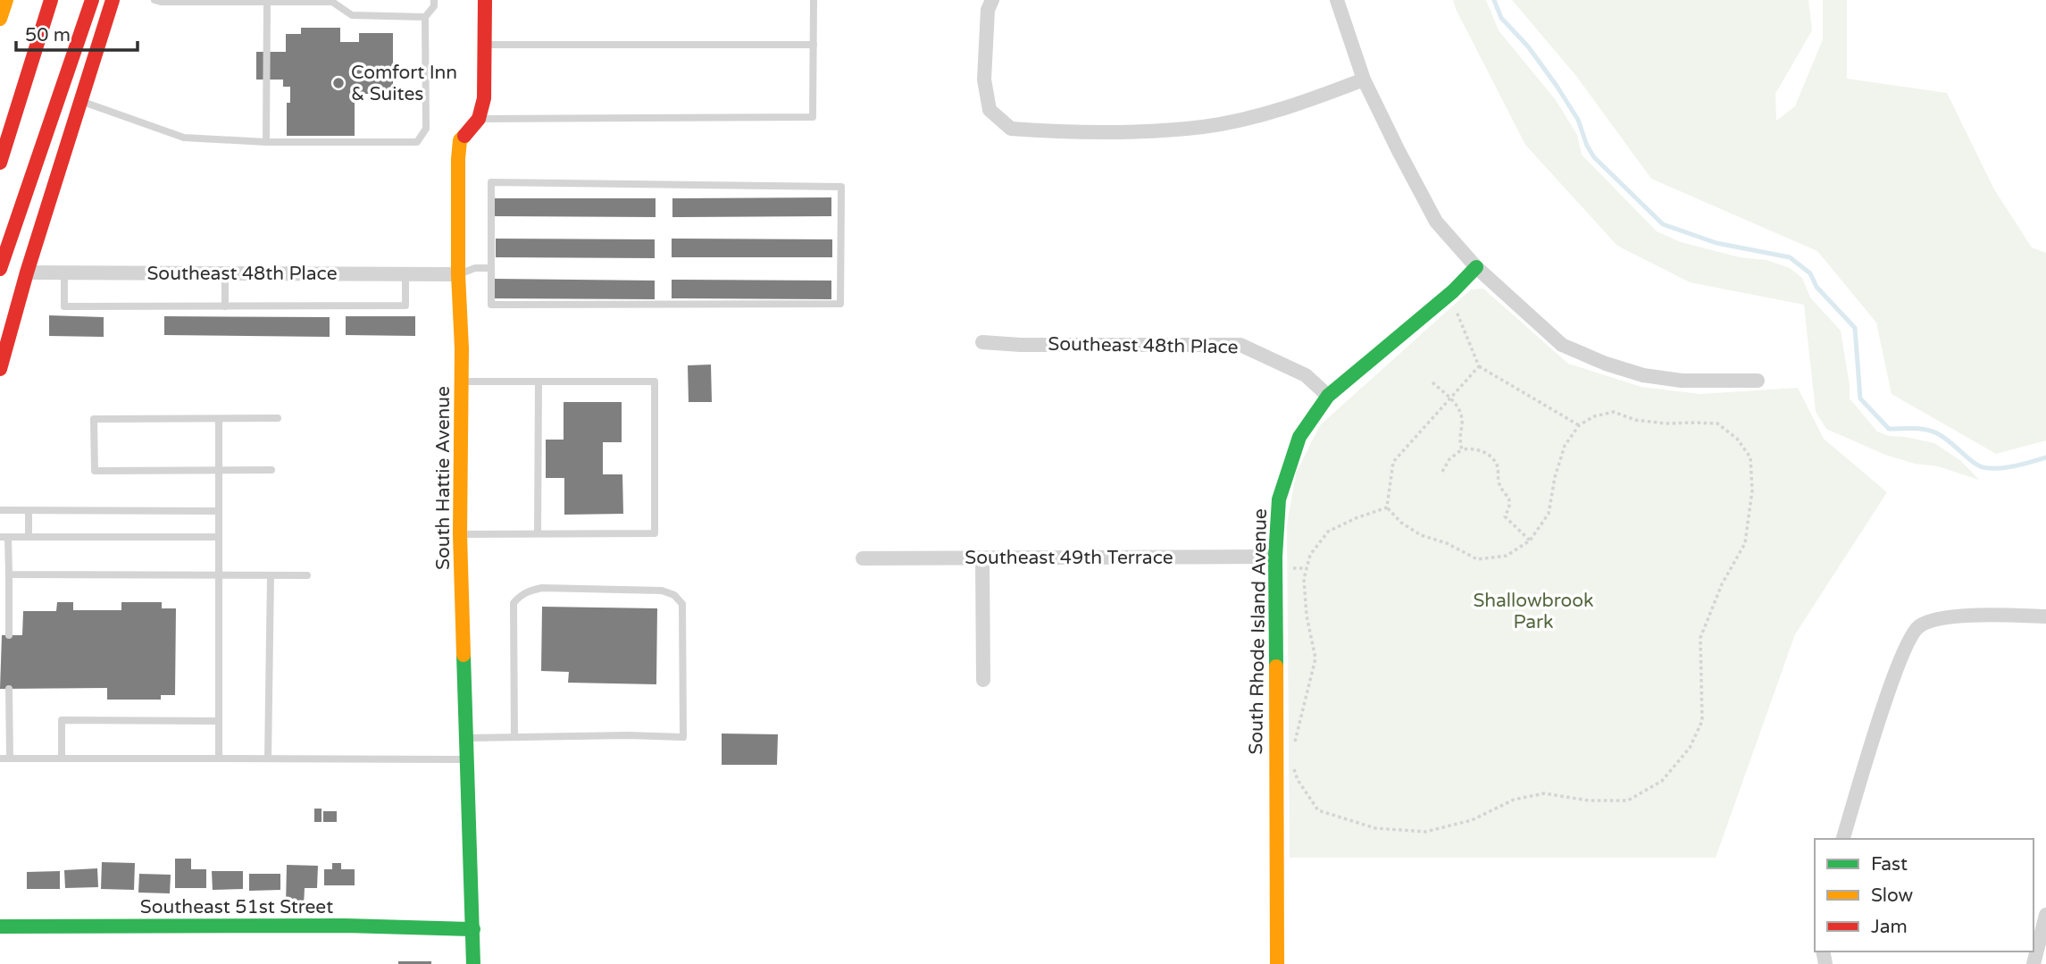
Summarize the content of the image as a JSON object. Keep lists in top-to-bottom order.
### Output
{
  "streets": {
    "main road": ["South Hattie Avenue", "South Rhode Island Avenue", "Southeast 51st Street"],
    "street": ["Southeast 48th Place", "Southeast 49th Terrace"]
  },
  "crossings": [
    ["Southeast 48th Place", "South Hattie Avenue"],
    ["Southeast 48th Place", "South Rhode Island Avenue"],
    ["South Hattie Avenue", "Southeast 51st Street"],
    ["Southeast 49th Terrace", "South Rhode Island Avenue"]
  ],
  "parks": ["Shallowbrook Park"],
  "places": ["Comfort Inn & Suites"],
  "legend": ["Fast", "Slow", "Jam"],
  "scale_bar": "50 m"
}
